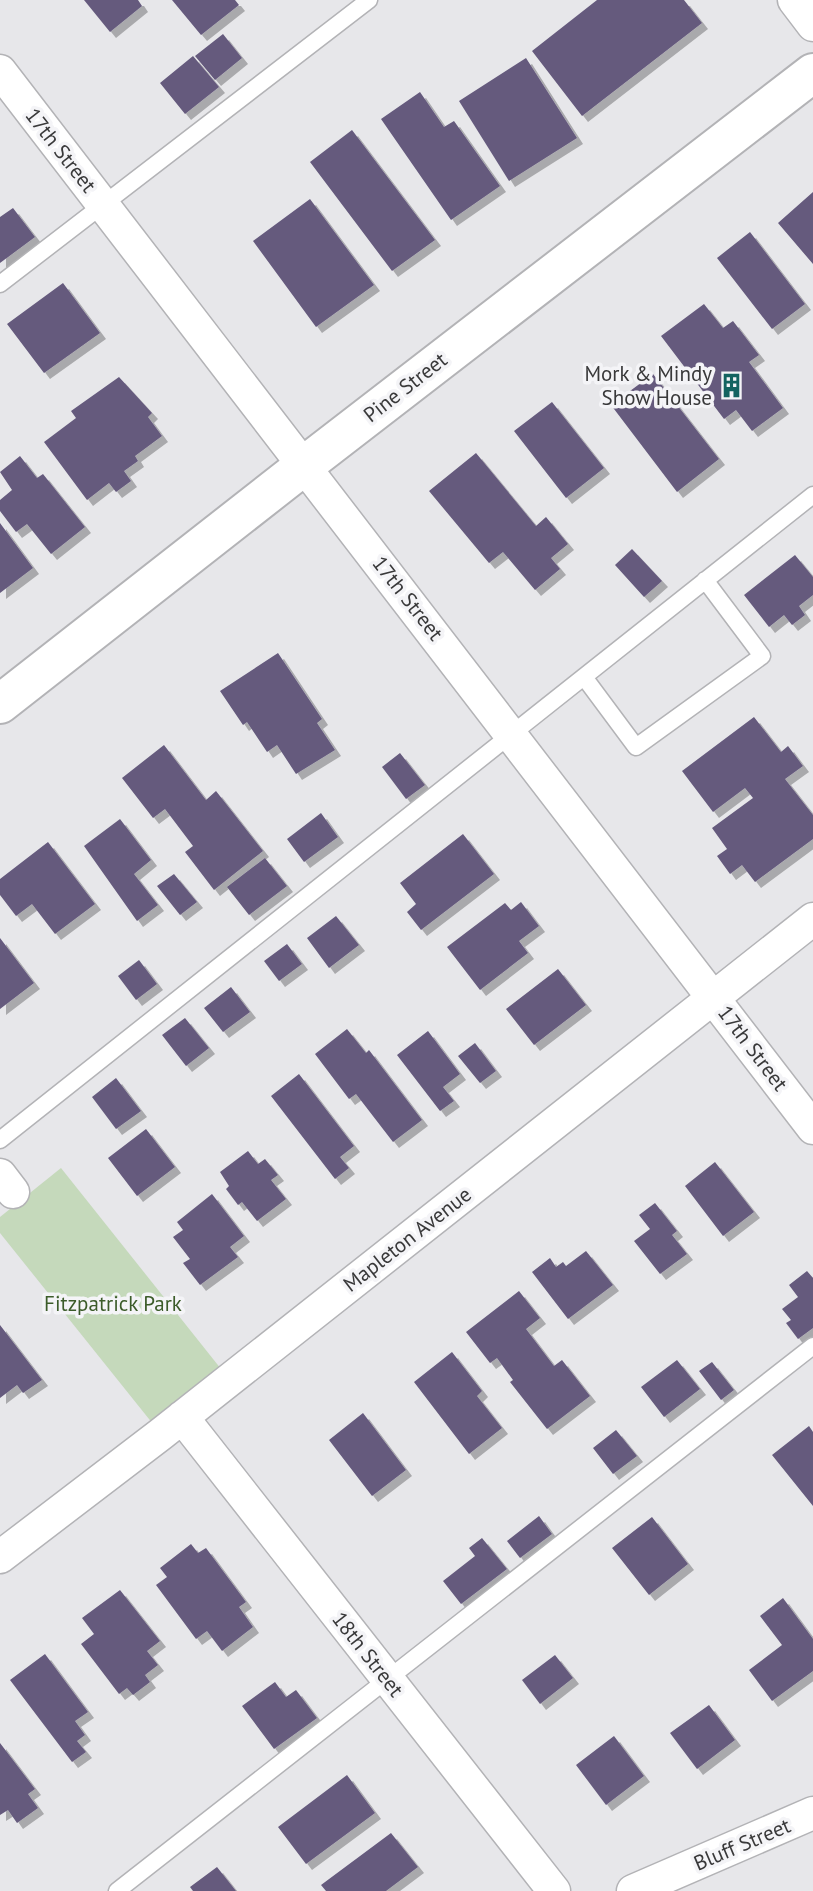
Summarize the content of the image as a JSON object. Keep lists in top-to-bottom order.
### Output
{
  "streets": {
    "street": [
      "17th Street",
      "Pine Street",
      "Mapleton Avenue",
      "18th Street",
      "Bluff Street"
    ]
  },
  "crossings": [
    ["17th Street", "Pine Street"],
    ["17th Street", "Mapleton Avenue"],
    ["Mapleton Avenue", "18th Street"]
  ],
  "parks": ["Fitzpatrick Park"],
  "places": {
    "building": ["Mork & Mindy Show House"]
  }
}
